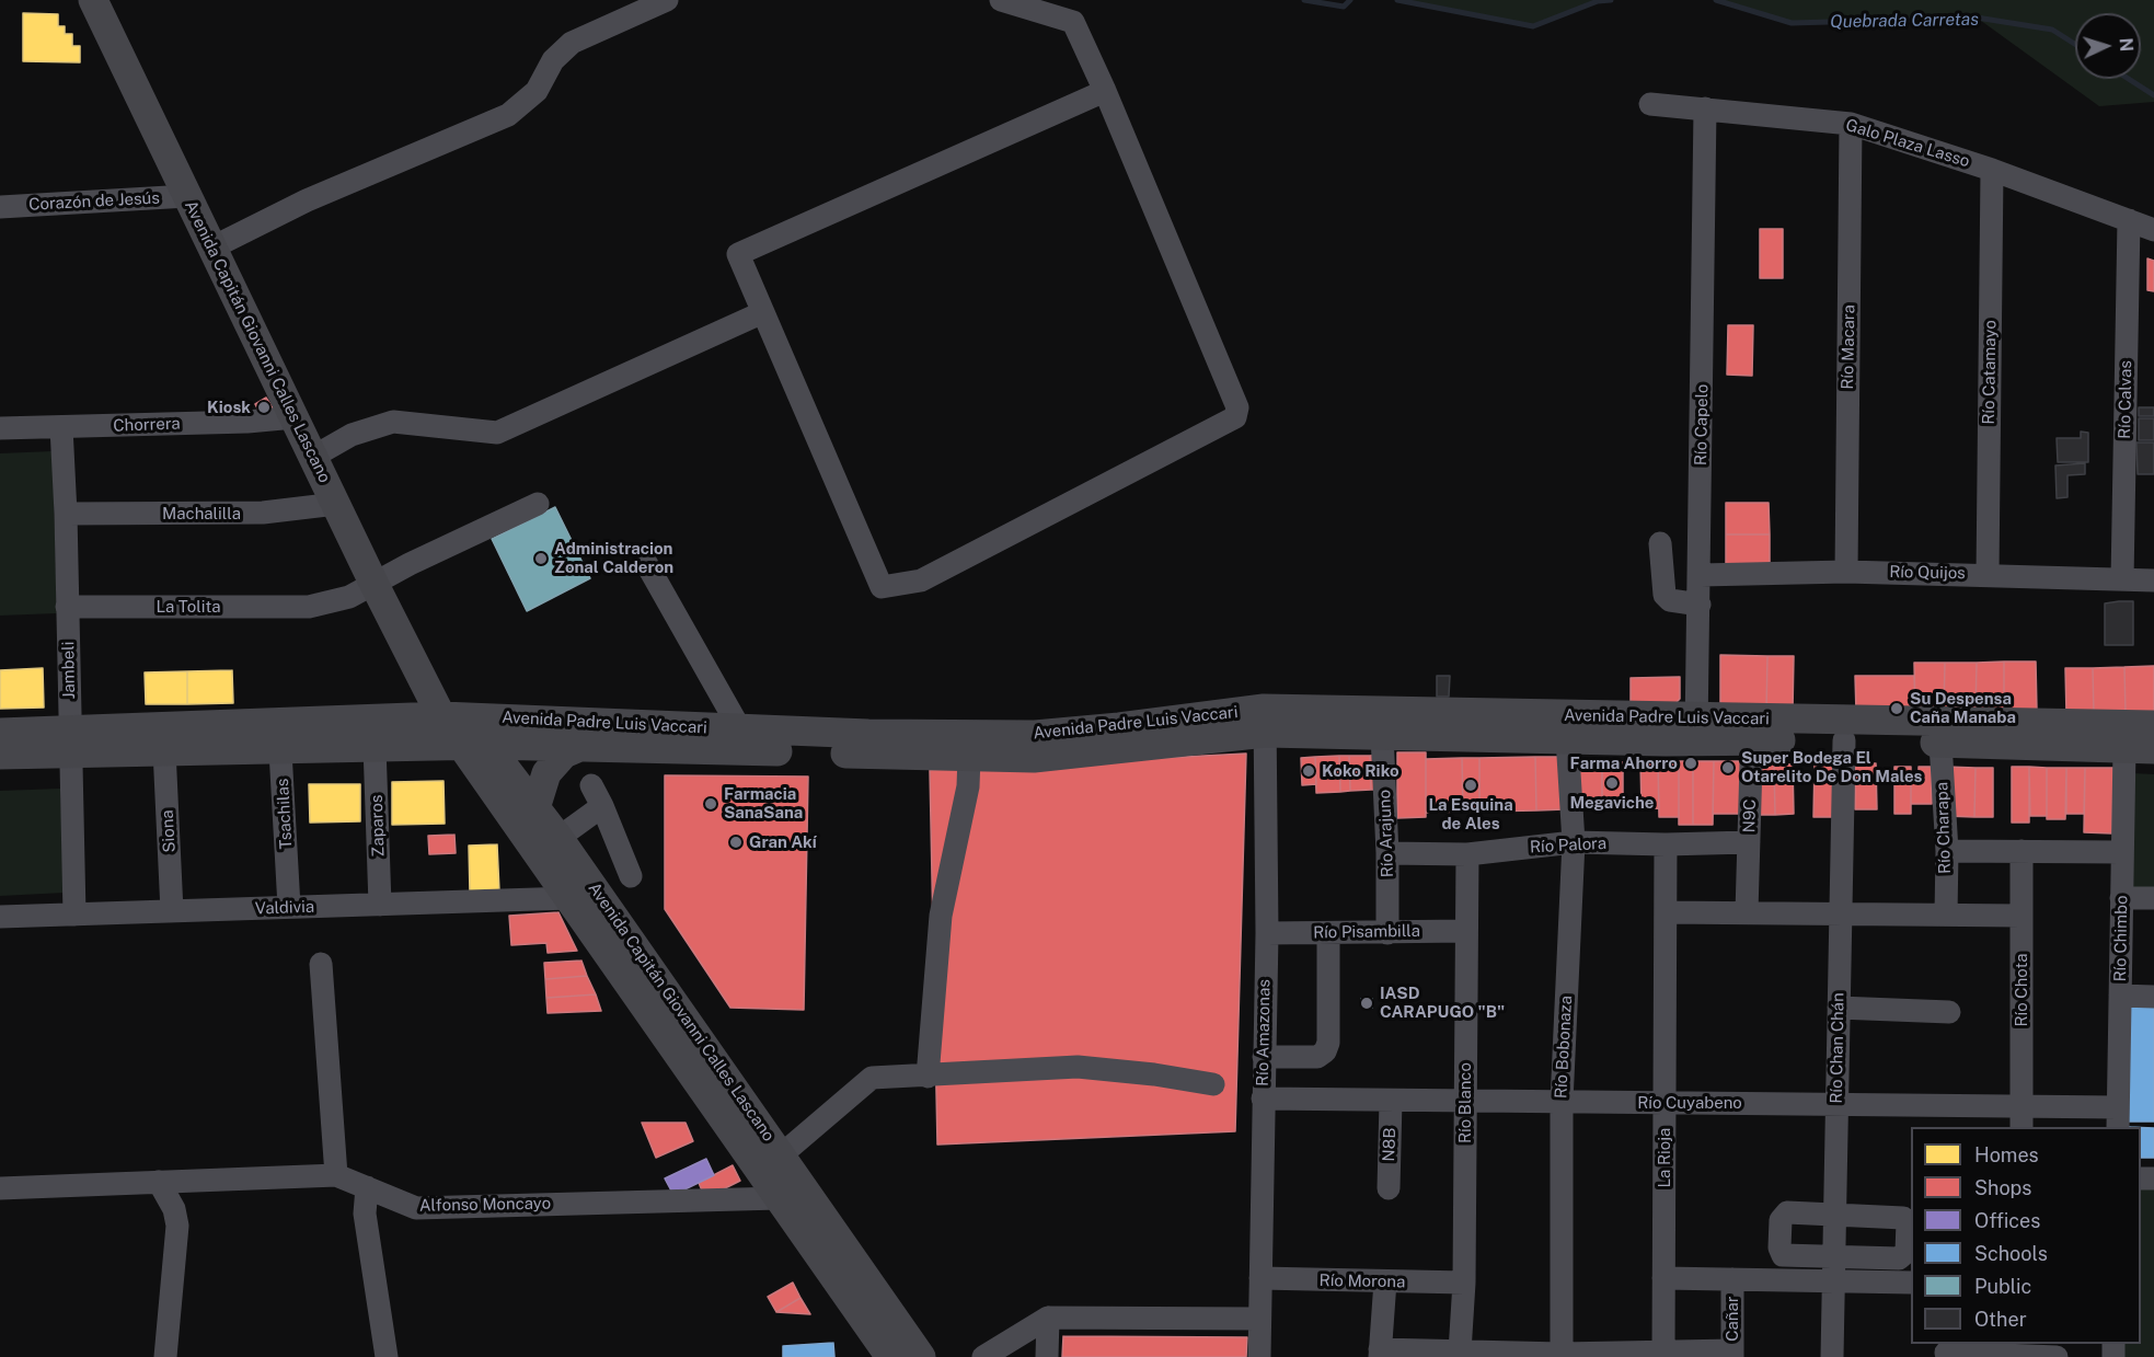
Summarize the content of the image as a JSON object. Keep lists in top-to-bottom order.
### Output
{
  "streets": {
    "main road": ["Avenida Capitán Giovanni Calles Lascano", "Avenida Padre Luis Vaccari"],
    "street": [
      "Galo Plaza Lasso",
      "Corazón de Jesús",
      "Río Macara",
      "Río Catamayo",
      "Río Calvas",
      "Chorrera",
      "Río Capelo",
      "Machalilla",
      "Río Quijos",
      "La Tolita",
      "Jambeli",
      "Tsachilas",
      "N9C",
      "Zaparos",
      "Río Charapa",
      "Siona",
      "Río Arajuno",
      "Río Palora",
      "Valdivia",
      "Río Pisambilla",
      "Río Chimbo",
      "Río Chota",
      "Río Amazonas",
      "Río Bobonaza",
      "Río Chan Chán",
      "Río Blanco",
      "Río Cuyabeno",
      "N8B",
      "La Rioja",
      "Alfonso Moncayo",
      "Río Morona",
      "Cañar"
    ]
  },
  "crossings": [
    ["Galo Plaza Lasso", "Río Macara"],
    ["Galo Plaza Lasso", "Río Catamayo"],
    ["Galo Plaza Lasso", "Río Calvas"],
    ["Galo Plaza Lasso", "Río Capelo"],
    ["Corazón de Jesús", "Avenida Capitán Giovanni Calles Lascano"],
    ["Avenida Capitán Giovanni Calles Lascano", "Chorrera"],
    ["Avenida Capitán Giovanni Calles Lascano", "Machalilla"],
    ["Avenida Capitán Giovanni Calles Lascano", "La Tolita"],
    ["Avenida Capitán Giovanni Calles Lascano", "Avenida Padre Luis Vaccari"],
    ["Avenida Capitán Giovanni Calles Lascano", "Valdivia"],
    ["Avenida Capitán Giovanni Calles Lascano", "Alfonso Moncayo"],
    ["Río Macara", "Río Quijos"],
    ["Río Catamayo", "Río Quijos"],
    ["Río Calvas", "Río Quijos"],
    ["Chorrera", "Jambeli"],
    ["Río Capelo", "Río Quijos"],
    ["Río Capelo", "Avenida Padre Luis Vaccari"],
    ["Machalilla", "Jambeli"],
    ["La Tolita", "Jambeli"],
    ["Jambeli", "Avenida Padre Luis Vaccari"],
    ["Jambeli", "Valdivia"],
    ["Avenida Padre Luis Vaccari", "Tsachilas"],
    ["Avenida Padre Luis Vaccari", "N9C"],
    ["Avenida Padre Luis Vaccari", "Zaparos"],
    ["Avenida Padre Luis Vaccari", "Río Charapa"],
    ["Avenida Padre Luis Vaccari", "Siona"],
    ["Avenida Padre Luis Vaccari", "Río Arajuno"],
    ["Avenida Padre Luis Vaccari", "Río Chimbo"],
    ["Avenida Padre Luis Vaccari", "Río Amazonas"],
    ["Avenida Padre Luis Vaccari", "Río Bobonaza"],
    ["Avenida Padre Luis Vaccari", "Río Chan Chán"],
    ["Tsachilas", "Valdivia"],
    ["N9C", "Río Palora"],
    ["Zaparos", "Valdivia"],
    ["Siona", "Valdivia"],
    ["Río Arajuno", "Río Palora"],
    ["Río Arajuno", "Río Pisambilla"],
    ["Río Palora", "Río Bobonaza"],
    ["Río Palora", "Río Blanco"],
    ["Río Palora", "La Rioja"],
    ["Río Pisambilla", "Río Amazonas"],
    ["Río Pisambilla", "Río Blanco"],
    ["Río Chimbo", "Río Cuyabeno"],
    ["Río Chota", "Río Cuyabeno"],
    ["Río Amazonas", "Río Cuyabeno"],
    ["Río Amazonas", "Río Morona"],
    ["Río Bobonaza", "Río Cuyabeno"],
    ["Río Chan Chán", "Río Cuyabeno"],
    ["Río Blanco", "Río Cuyabeno"],
    ["Río Blanco", "Río Morona"],
    ["Río Cuyabeno", "N8B"],
    ["Río Cuyabeno", "La Rioja"]
  ],
  "water": ["Quebrada Carretas"],
  "places": [
    "Kiosk",
    "Administracion Zonal Calderon",
    "Su Despensa Caña Manaba",
    "Farma Ahorro",
    "Super Bodega El Otarelito De Don Males",
    "Koko Riko",
    "Megaviche",
    "La Esquina de Ales",
    "Farmacia SanaSana",
    "Gran Akí",
    "IASD CARAPUGO \"B\""
  ],
  "legend": [
    "Homes",
    "Shops",
    "Offices",
    "Schools",
    "Public",
    "Other"
  ],
  "north": "right"
}
